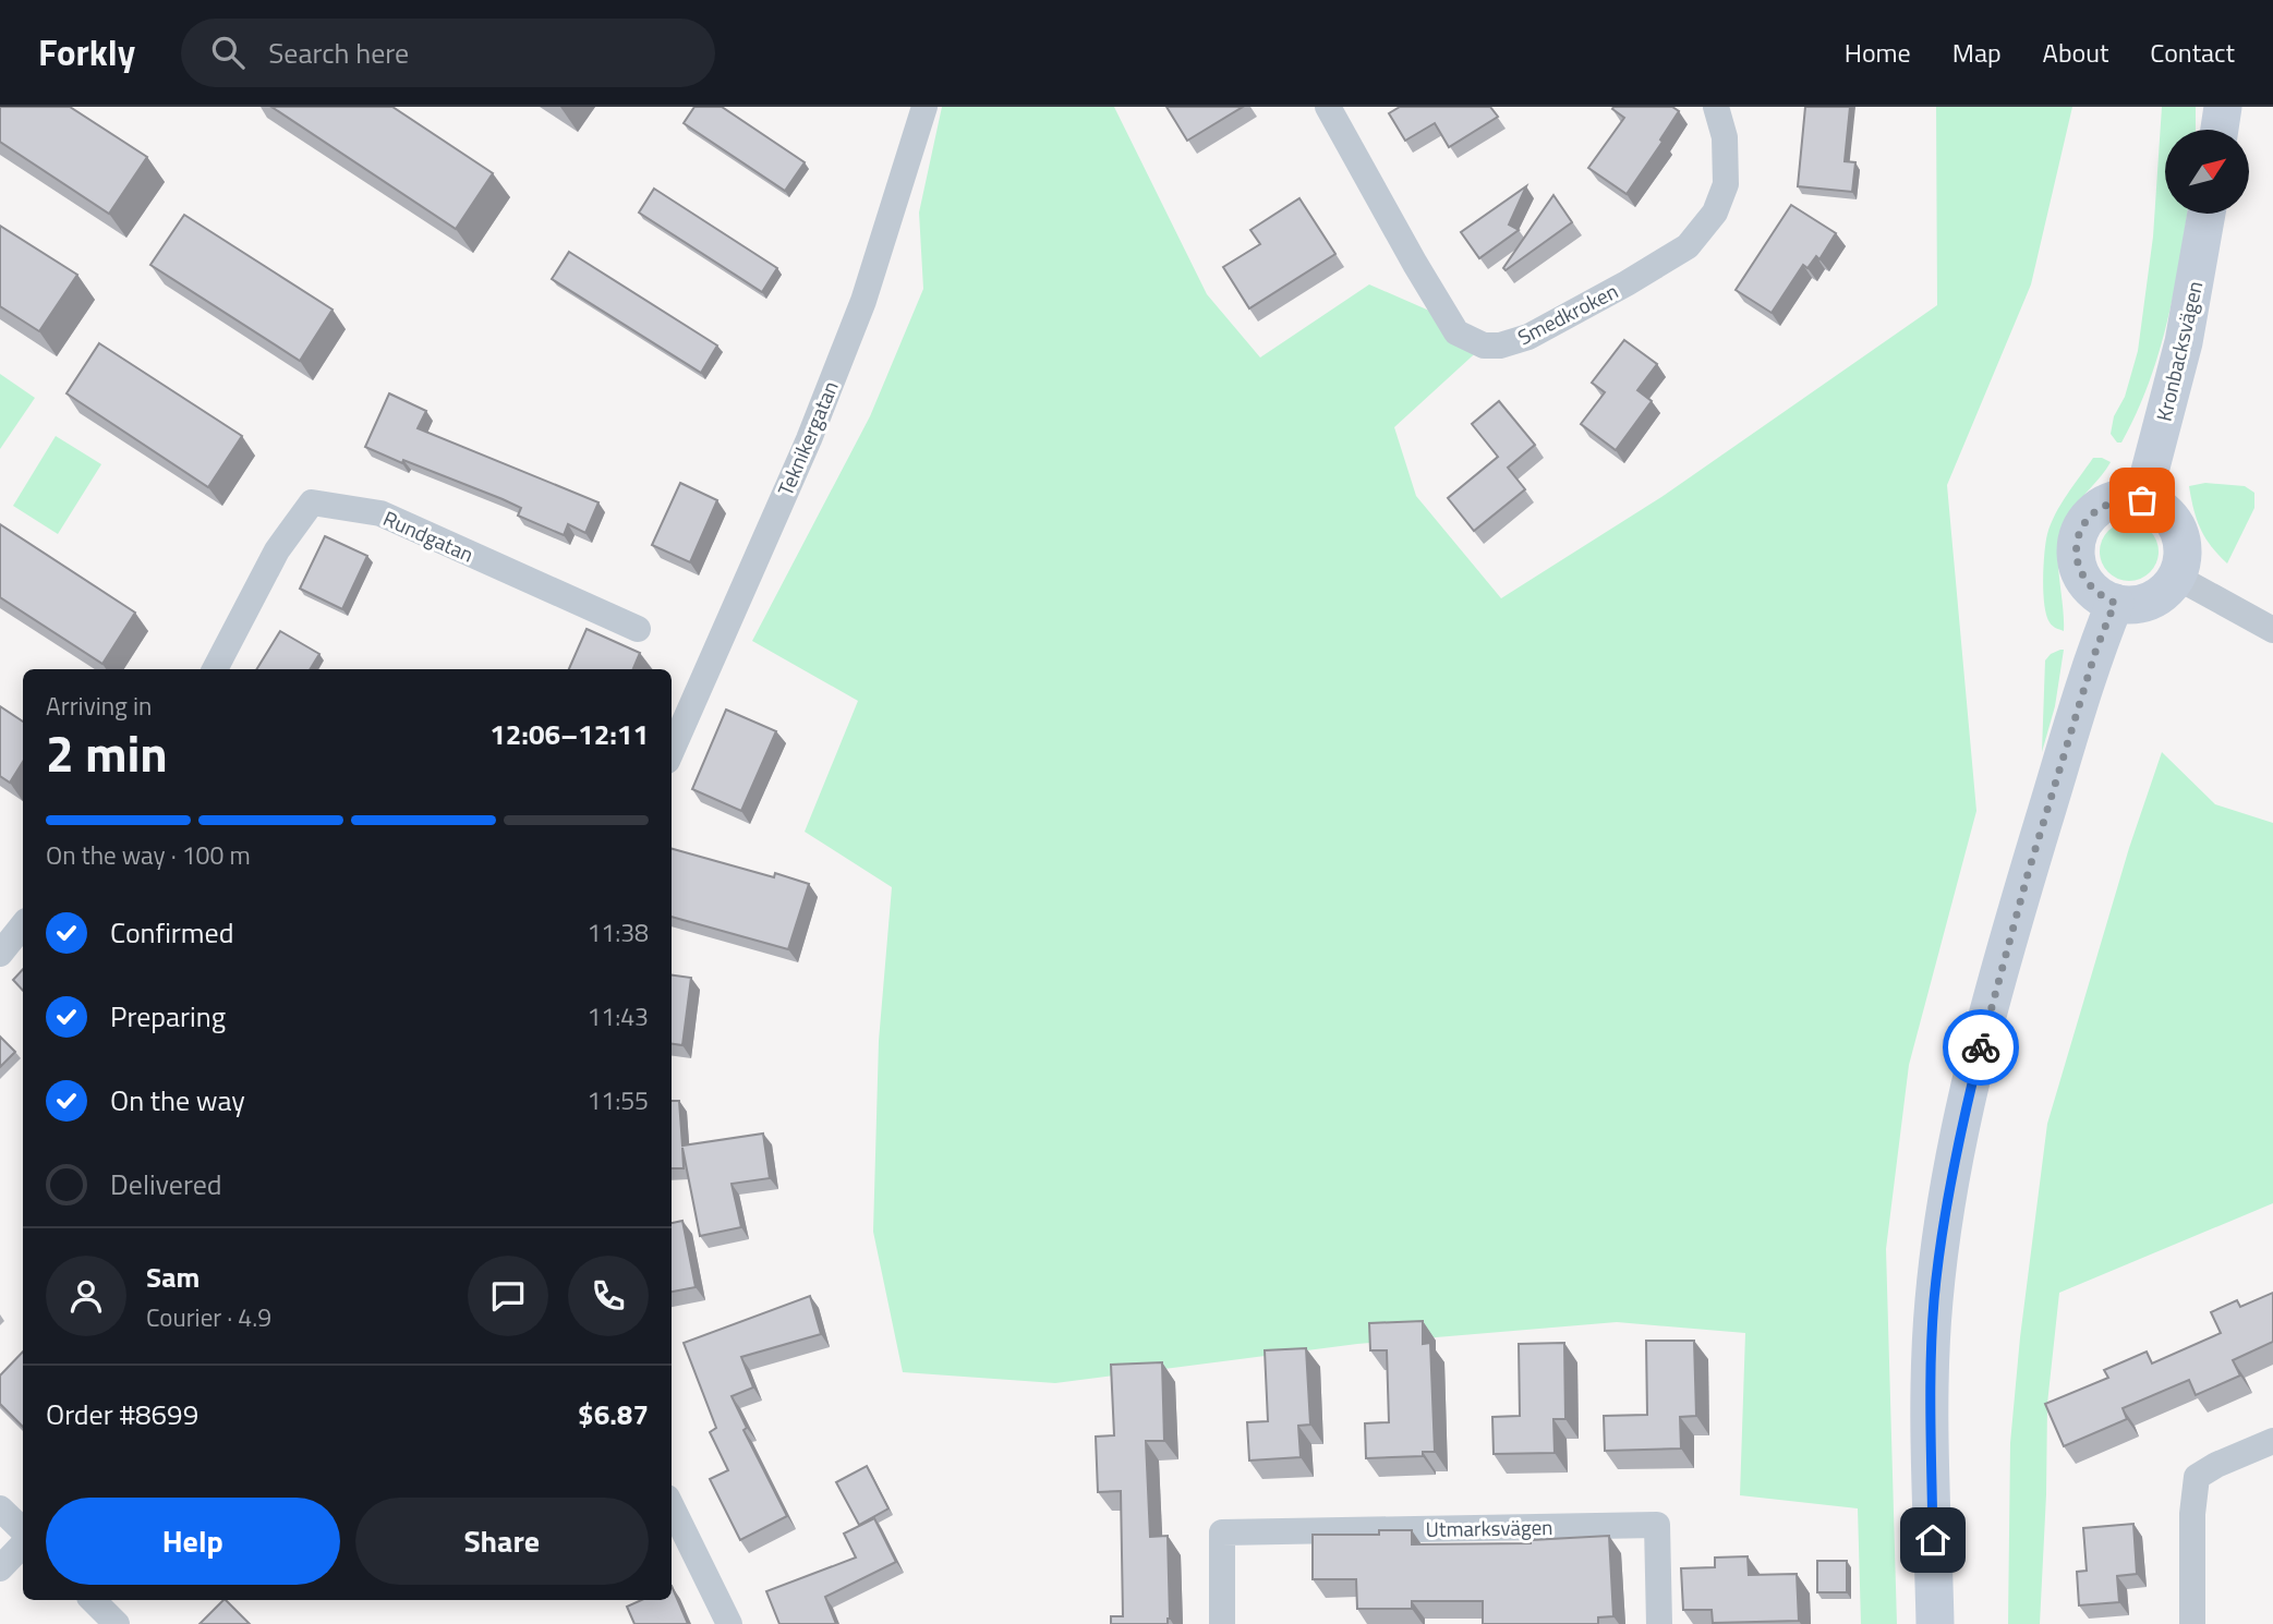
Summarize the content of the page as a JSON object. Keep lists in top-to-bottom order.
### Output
{
  "streets": {
    "street": [
      "Smedkroken",
      "Kronbacksvägen",
      "Teknikergatan",
      "Rundgatan",
      "Utmarksvägen"
    ]
  },
  "north": "top right",
  "page": {
    "header": "Forkly",
    "search": "Search here",
    "nav": [
      "Home",
      "Map",
      "About",
      "Contact"
    ],
    "heading": ["2 min", "Arriving in", "12:06–12:11"],
    "panel": [
      "Sam",
      "Courier · 4.9",
      "Order #8699",
      "$6.87"
    ],
    "bar": "On the way · 100 m",
    "list": [
      ["Confirmed", "11:38"],
      ["Preparing", "11:43"],
      ["On the way", "11:55"],
      "Delivered"
    ],
    "buttons": ["Help", "Share"]
  }
}
